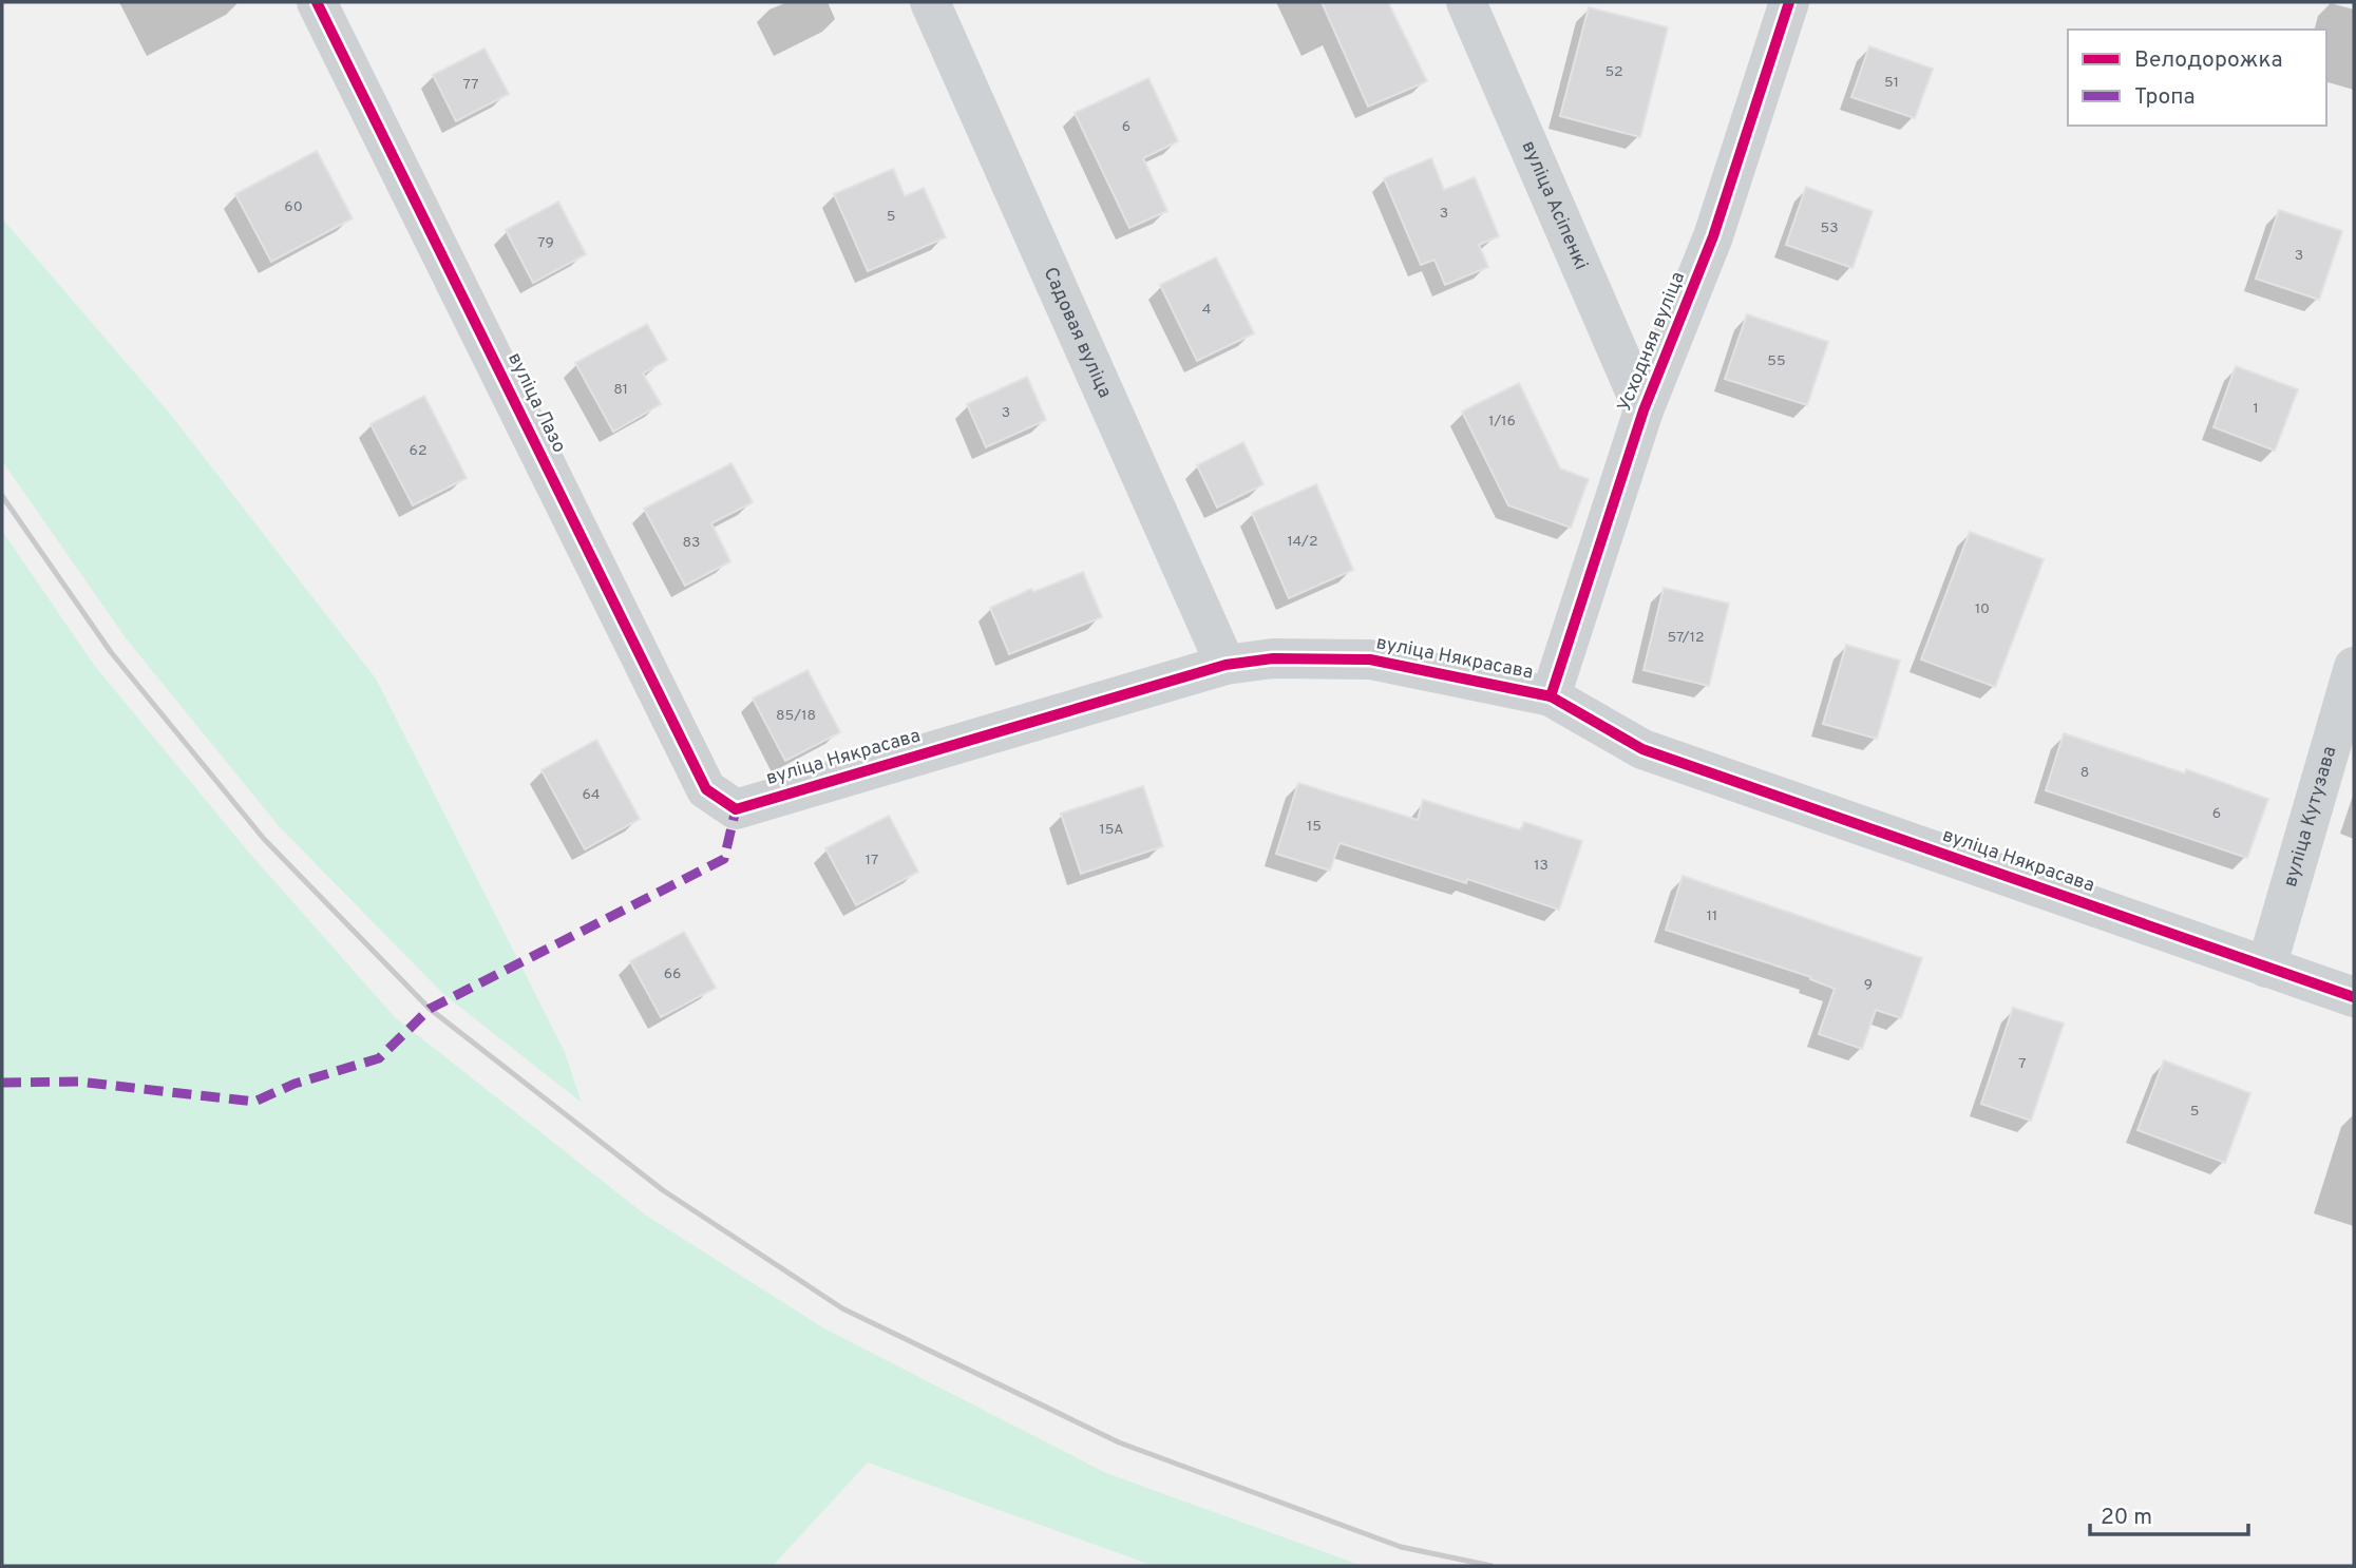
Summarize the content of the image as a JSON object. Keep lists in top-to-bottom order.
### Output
{
  "streets": {
    "street": [
      "вуліца Асіпенкі",
      "Садовая вуліца",
      "Усходняя вуліца",
      "вуліца Лазо",
      "вуліца Някрасава",
      "вуліца Кутузава"
    ]
  },
  "crossings": [
    ["вуліца Асіпенкі", "Усходняя вуліца"],
    ["Садовая вуліца", "вуліца Някрасава"],
    ["Усходняя вуліца", "вуліца Някрасава"],
    ["вуліца Лазо", "вуліца Някрасава"],
    ["вуліца Някрасава", "вуліца Кутузава"]
  ],
  "house_numbers": [
    "52",
    "51",
    "77",
    "6",
    "60",
    "3",
    "5",
    "53",
    "79",
    "3",
    "4",
    "55",
    "81",
    "1",
    "3",
    "1/16",
    "62",
    "14/2",
    "83",
    "10",
    "57/12",
    "85/18",
    "8",
    "64",
    "6",
    "15",
    "15А",
    "17",
    "13",
    "11",
    "66",
    "9",
    "7",
    "5"
  ],
  "legend": ["Велодорожка", "Тропа"],
  "scale_bar": "20 m"
}
